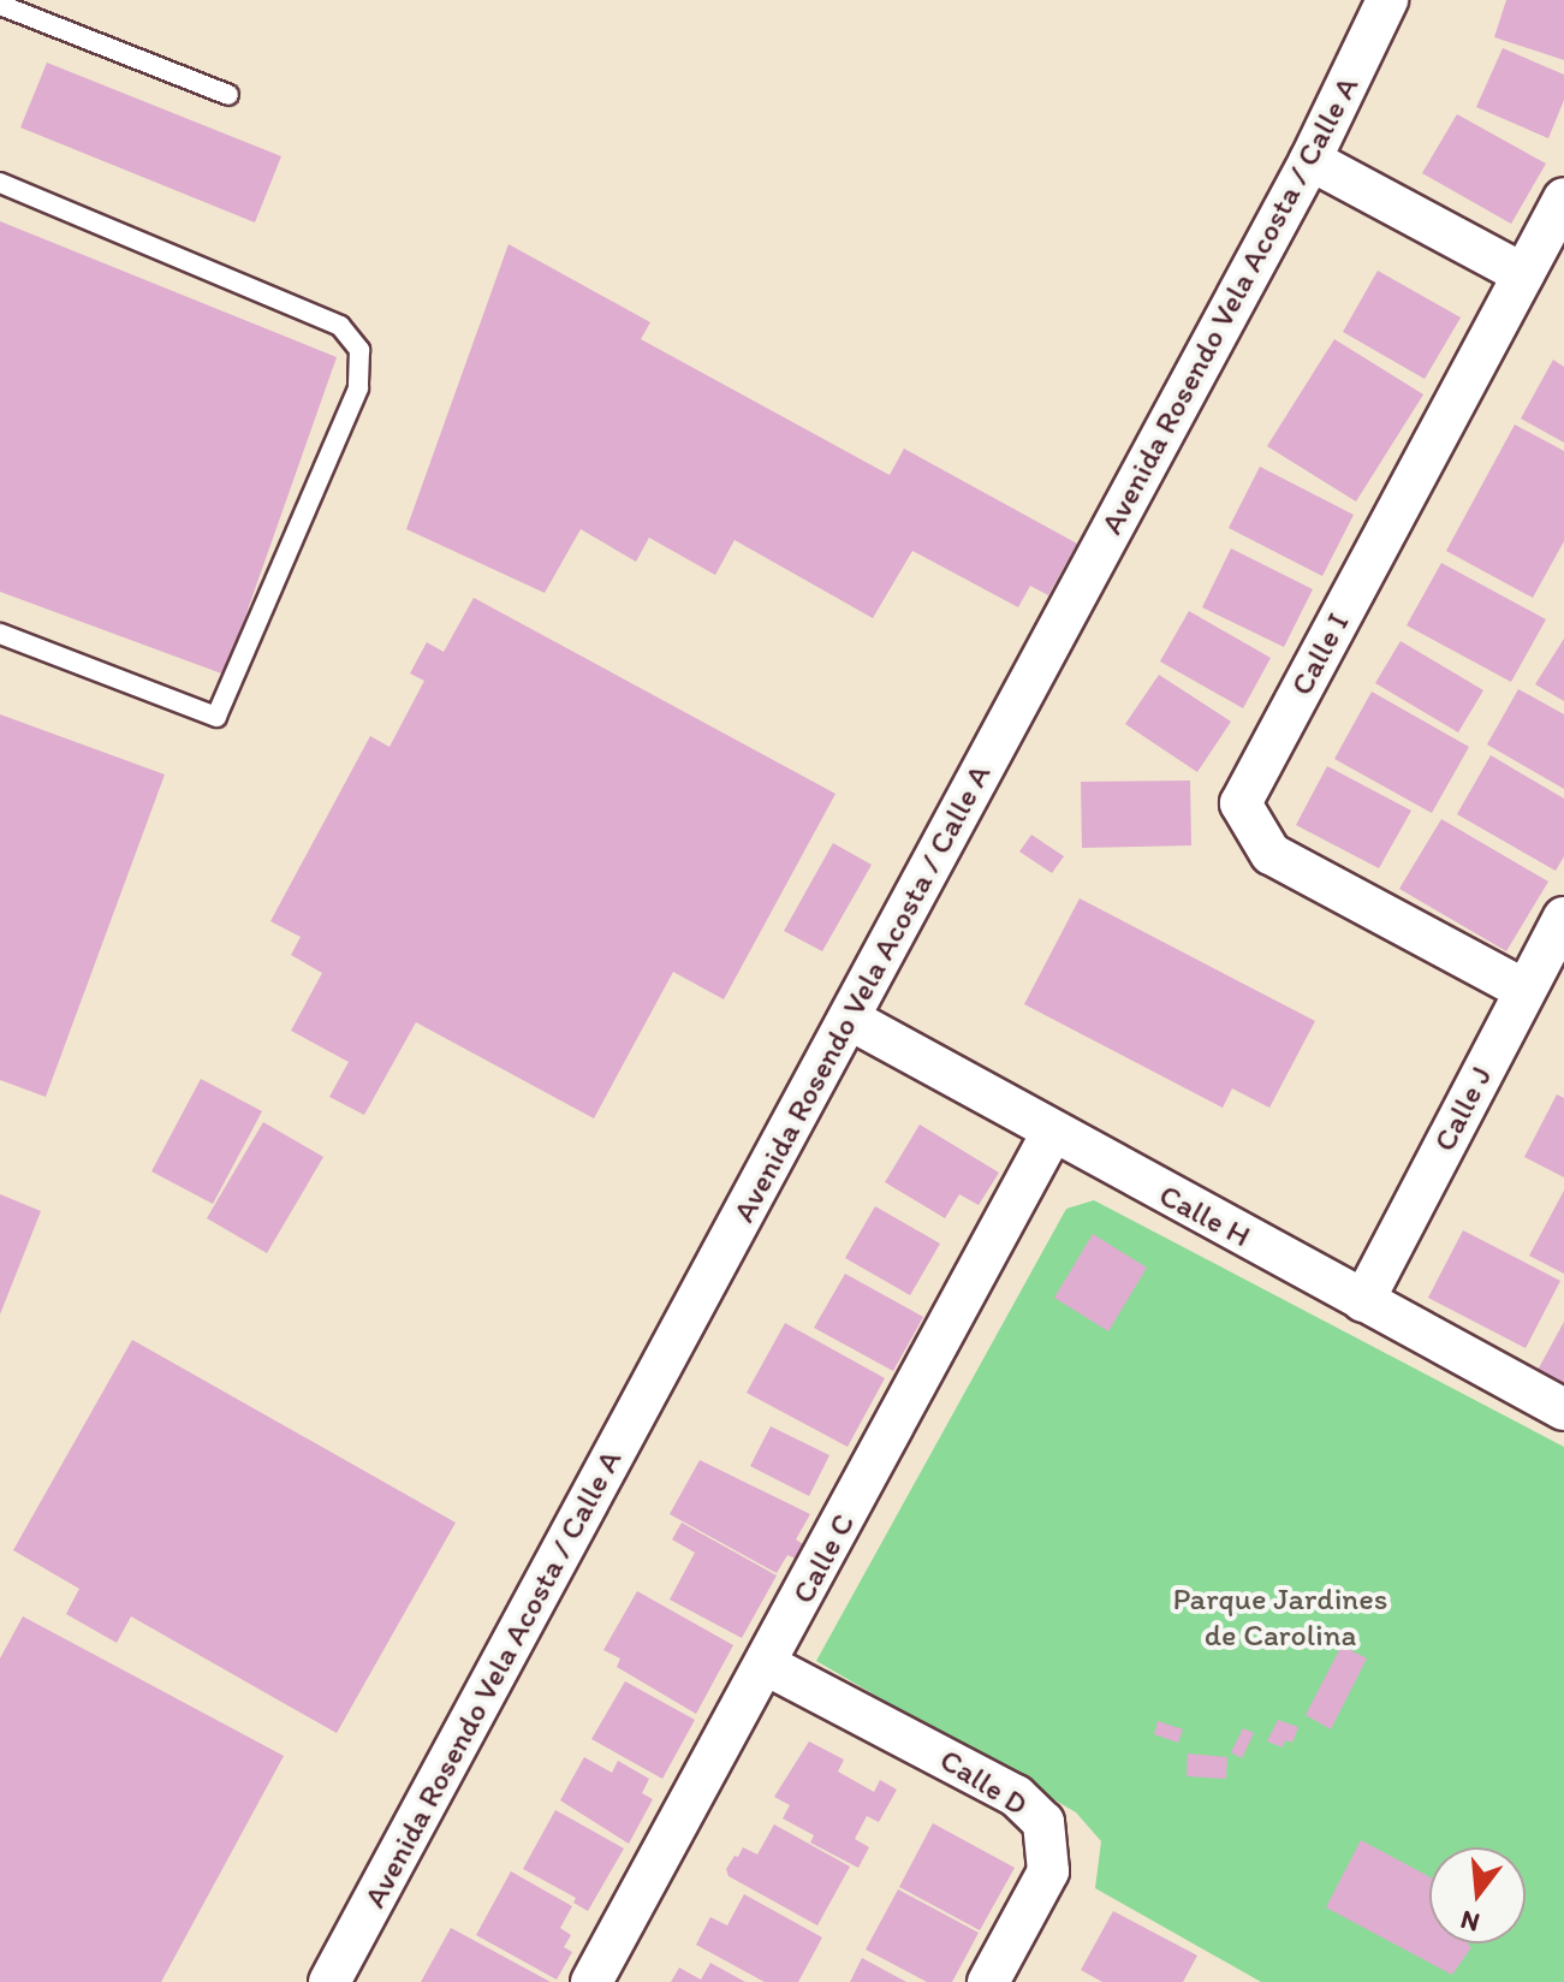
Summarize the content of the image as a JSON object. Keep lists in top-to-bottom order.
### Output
{
  "streets": {
    "street": [
      "Avenida Rosendo Vela Acosta / Calle A",
      "Calle I",
      "Calle J",
      "Calle H",
      "Calle C",
      "Calle D"
    ]
  },
  "crossings": [
    ["Avenida Rosendo Vela Acosta / Calle A", "Calle H"],
    ["Calle I", "Calle J"],
    ["Calle J", "Calle H"],
    ["Calle H", "Calle C"],
    ["Calle C", "Calle D"]
  ],
  "parks": ["Parque Jardines de Carolina"],
  "north": "bottom"
}
